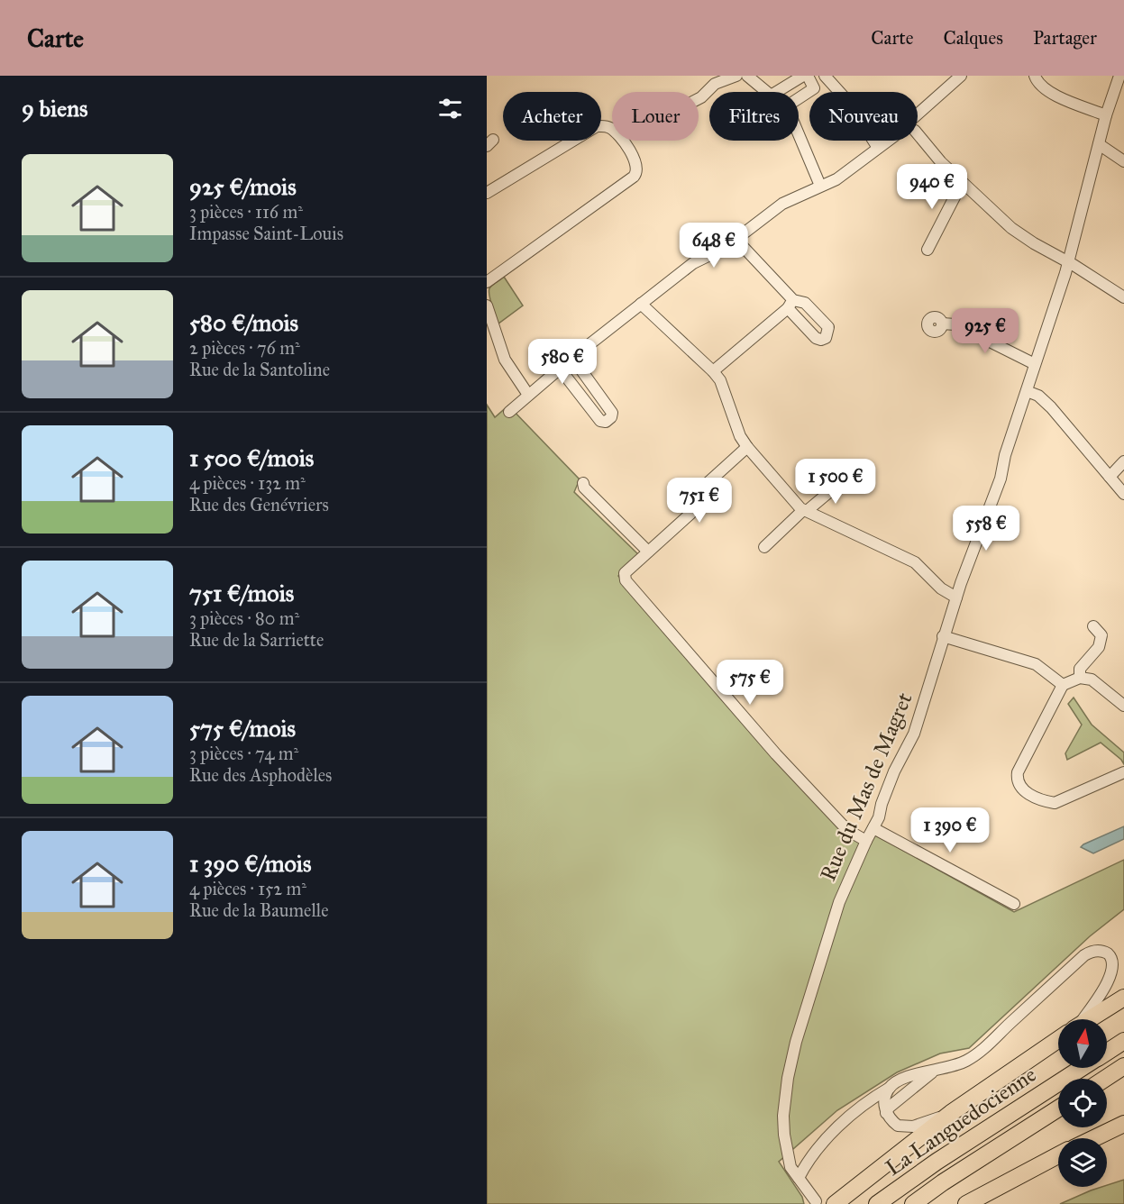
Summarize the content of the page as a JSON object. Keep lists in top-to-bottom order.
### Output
{
  "streets": {
    "highway": ["La Languedocienne"],
    "street": ["Rue du Mas de Magret"]
  },
  "north": "top",
  "page": {
    "header": "Carte",
    "nav": ["Carte", "Calques", "Partager"],
    "heading": "9 biens",
    "chip": [
      "Acheter",
      "Louer",
      "Filtres",
      "Nouveau"
    ],
    "list": [
      {
        "name": "925 €/mois",
        "note": "3 pièces · 116 m² · Impasse Saint-Louis"
      },
      {
        "name": "580 €/mois",
        "note": "2 pièces · 76 m² · Rue de la Santoline"
      },
      {
        "name": "1 500 €/mois",
        "note": "4 pièces · 132 m² · Rue des Genévriers"
      },
      {
        "name": "751 €/mois",
        "note": "3 pièces · 80 m² · Rue de la Sarriette"
      },
      {
        "name": "575 €/mois",
        "note": "3 pièces · 74 m² · Rue des Asphodèles"
      },
      {
        "name": "1 390 €/mois",
        "note": "4 pièces · 152 m² · Rue de la Baumelle"
      }
    ],
    "price": [
      "940 €",
      "648 €",
      "925 €",
      "580 €",
      "1 500 €",
      "751 €",
      "558 €",
      "575 €",
      "1 390 €"
    ]
  }
}
